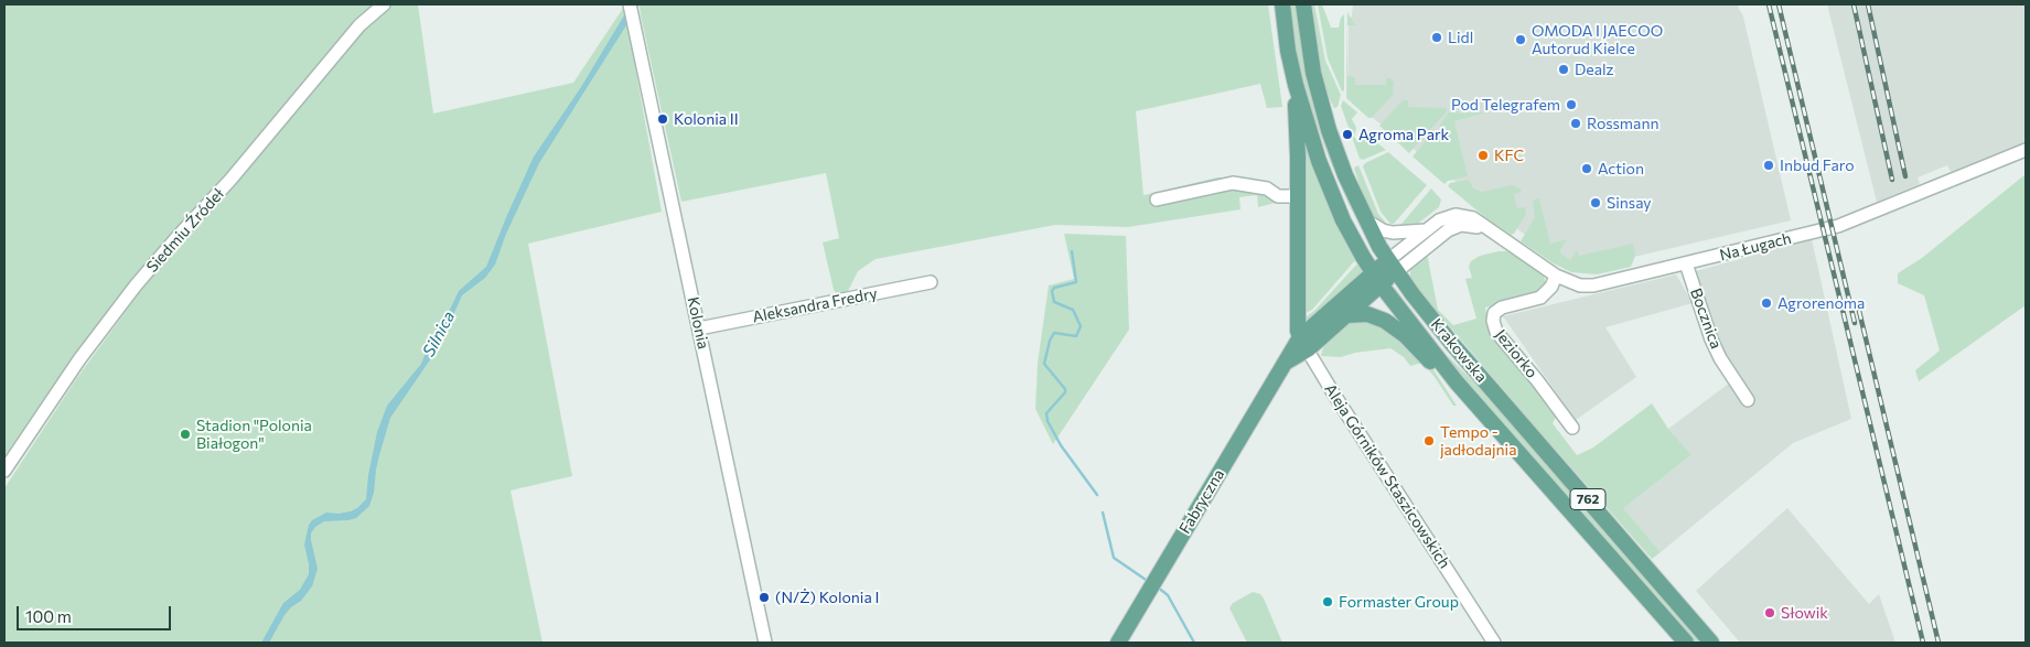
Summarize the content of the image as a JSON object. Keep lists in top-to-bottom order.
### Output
{
  "streets": {
    "main road": ["Krakowska", "762", "Fabryczna"],
    "street": [
      "Siedmiu Źródeł",
      "Na Ługach",
      "Aleksandra Fredry",
      "Bocznica",
      "Kolonia",
      "Jeziorko",
      "Aleja Górników Staszicowskich"
    ]
  },
  "crossings": [
    ["Na Ługach", "Bocznica"],
    ["Na Ługach", "Krakowska"],
    ["Na Ługach", "Jeziorko"],
    ["Na Ługach", "Fabryczna"],
    ["Aleksandra Fredry", "Kolonia"],
    ["Krakowska", "Fabryczna"],
    ["Aleja Górników Staszicowskich", "Fabryczna"]
  ],
  "water": ["Silnica"],
  "places": [
    "Lidl",
    "OMODA I JAECOO Autorud Kielce",
    "Dealz",
    "Pod Telegrafem",
    "Kolonia II",
    "Rossmann",
    "Agroma Park",
    "KFC",
    "Inbud Faro",
    "Action",
    "Sinsay",
    "Agrorenoma",
    "Stadion \"Polonia Białogon\"",
    "Tempo - jadłodajnia",
    "(N/Ż) Kolonia I",
    "Formaster Group",
    "Słowik"
  ],
  "scale_bar": "100 m"
}
